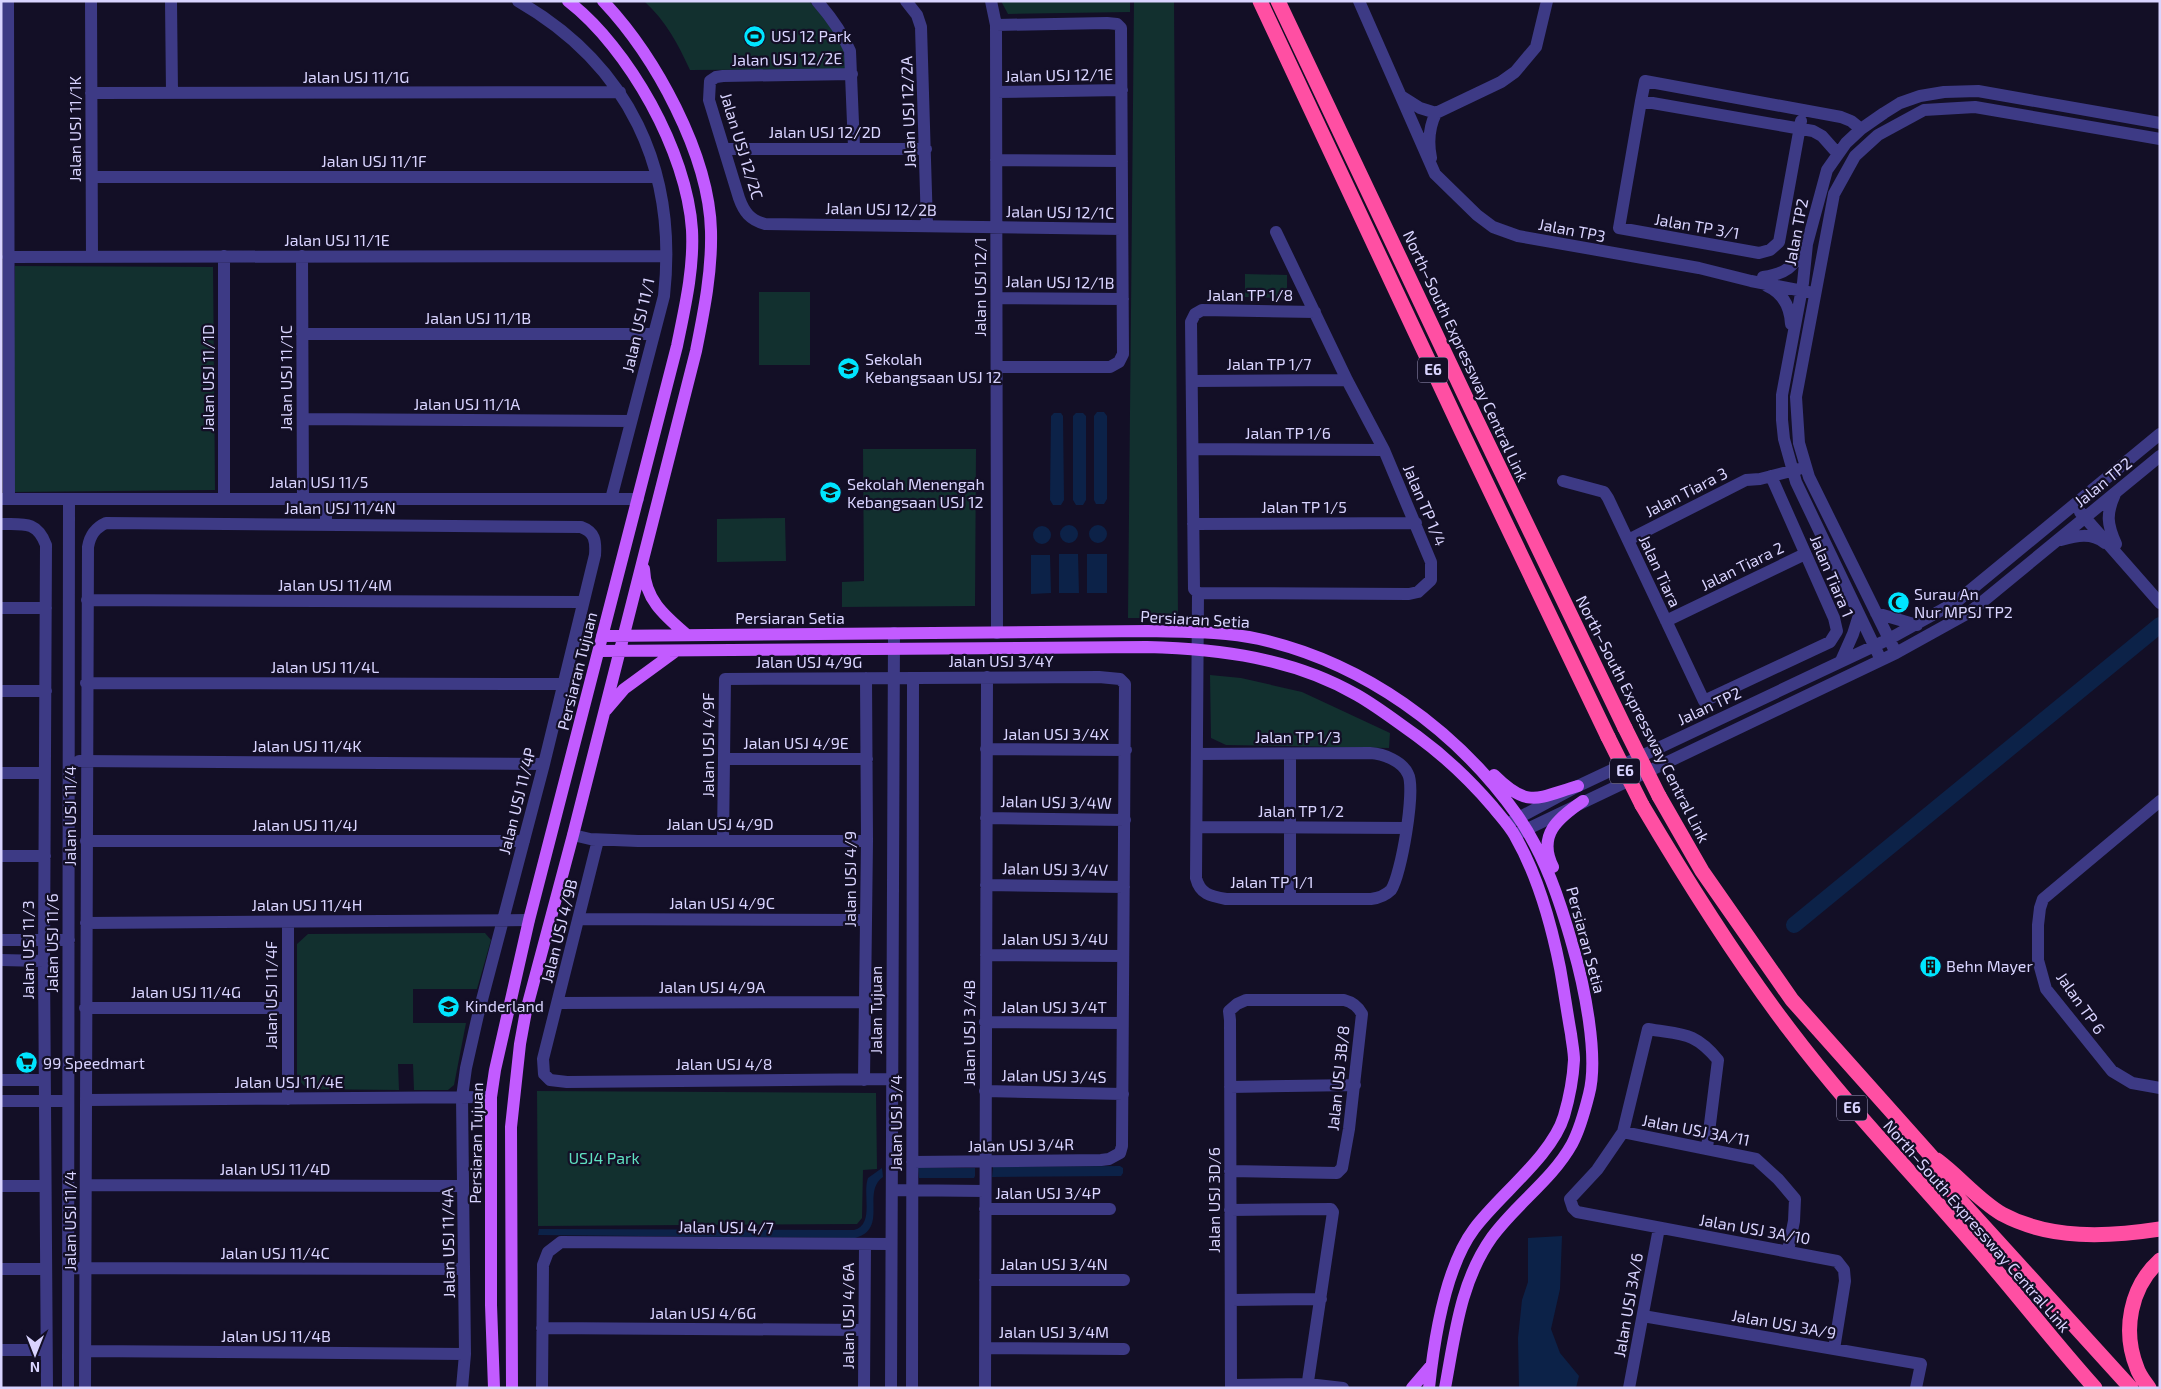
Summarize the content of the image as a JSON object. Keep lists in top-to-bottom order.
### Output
{
  "streets": {
    "highway": ["North–South Expressway Central Link", "E6"],
    "main road": ["Persiaran Setia", "Persiaran Tujuan"],
    "street": [
      "Jalan USJ 12/2E",
      "Jalan USJ 12/1E",
      "Jalan USJ 11/1G",
      "Jalan USJ 12/2A",
      "Jalan USJ 11/1K",
      "Jalan USJ 12/2D",
      "Jalan USJ 12/2C",
      "Jalan USJ 11/1F",
      "Jalan USJ 12/2B",
      "Jalan USJ 12/1C",
      "Jalan TP 3/1",
      "Jalan TP3",
      "Jalan TP2",
      "Jalan USJ 11/1E",
      "Jalan USJ 12/1B",
      "Jalan USJ 12/1",
      "Jalan TP 1/8",
      "Jalan USJ 11/1B",
      "Jalan USJ 11/1",
      "Jalan TP 1/7",
      "Jalan USJ 11/1D",
      "Jalan USJ 11/1C",
      "Jalan USJ 11/1A",
      "Jalan TP 1/6",
      "Jalan USJ 11/5",
      "Jalan Tiara 3",
      "Jalan TP 1/4",
      "Jalan TP 1/5",
      "Jalan USJ 11/4N",
      "Jalan Tiara 2",
      "Jalan Tiara",
      "Jalan Tiara 1",
      "Jalan USJ 11/4M",
      "Jalan USJ 3/4Y",
      "Jalan USJ 4/9G",
      "Jalan USJ 11/4L",
      "Jalan USJ 3/4X",
      "Jalan TP 1/3",
      "Jalan USJ 4/9E",
      "Jalan USJ 4/9F",
      "Jalan USJ 11/4K",
      "Jalan USJ 11/4P",
      "Jalan USJ 3/4W",
      "Jalan TP 1/2",
      "Jalan USJ 11/4",
      "Jalan USJ 4/9D",
      "Jalan USJ 11/4J",
      "Jalan USJ 3/4V",
      "Jalan USJ 4/9",
      "Jalan TP 1/1",
      "Jalan USJ 4/9C",
      "Jalan USJ 11/4H",
      "Jalan USJ 4/9B",
      "Jalan USJ 3/4U",
      "Jalan USJ 11/6",
      "Jalan USJ 11/3",
      "Jalan USJ 4/9A",
      "Jalan USJ 11/4G",
      "Jalan USJ 11/4F",
      "Jalan TP 6",
      "Jalan USJ 3/4T",
      "Jalan Tujuan",
      "Jalan USJ 3/4B",
      "Jalan USJ 4/8",
      "Jalan USJ 3/4S",
      "Jalan USJ 3B/8",
      "Jalan USJ 11/4E",
      "Jalan USJ 3/4",
      "Jalan USJ 3A/11",
      "Jalan USJ 3/4R",
      "Jalan USJ 11/4D",
      "Jalan USJ 3/4P",
      "Jalan USJ 3D/6",
      "Jalan USJ 4/7",
      "Jalan USJ 3A/10",
      "Jalan USJ 11/4A",
      "Jalan USJ 11/4C",
      "Jalan USJ 3/4N",
      "Jalan USJ 3A/6",
      "Jalan USJ 4/6G",
      "Jalan USJ 4/6A",
      "Jalan USJ 3A/9",
      "Jalan USJ 3/4M",
      "Jalan USJ 11/4B"
    ]
  },
  "crossings": [
    ["Jalan USJ 12/2E", "Jalan USJ 12/2C"],
    ["Jalan USJ 12/1E", "Jalan USJ 12/1"],
    ["Jalan USJ 11/1G", "Jalan USJ 11/1K"],
    ["Jalan USJ 11/1G", "Jalan USJ 11/1"],
    ["Jalan USJ 12/2A", "Jalan USJ 12/2D"],
    ["Jalan USJ 12/2A", "Jalan USJ 12/2B"],
    ["Jalan USJ 11/1K", "Jalan USJ 11/1F"],
    ["Jalan USJ 11/1K", "Jalan USJ 11/1E"],
    ["Jalan USJ 12/2D", "Jalan USJ 12/2C"],
    ["Jalan USJ 12/2C", "Jalan USJ 12/2B"],
    ["Jalan USJ 11/1F", "Jalan USJ 11/1"],
    ["Jalan USJ 12/2B", "Jalan USJ 12/1C"],
    ["Jalan USJ 12/2B", "Jalan USJ 12/1"],
    ["Jalan USJ 12/1C", "Jalan USJ 12/1"],
    ["Jalan TP3", "Jalan TP2"],
    ["Jalan TP2", "Jalan Tiara 3"],
    ["Jalan TP2", "Persiaran Setia"],
    ["Jalan USJ 11/1E", "Jalan USJ 11/1"],
    ["Jalan USJ 11/1E", "Jalan USJ 11/1D"],
    ["Jalan USJ 11/1E", "Jalan USJ 11/1C"],
    ["Jalan USJ 12/1B", "Jalan USJ 12/1"],
    ["Jalan USJ 12/1", "Persiaran Setia"],
    ["Jalan TP 1/8", "Jalan TP 1/7"],
    ["Jalan TP 1/8", "Jalan TP 1/4"],
    ["Jalan USJ 11/1B", "Jalan USJ 11/1"],
    ["Jalan USJ 11/1B", "Jalan USJ 11/1C"],
    ["Jalan USJ 11/1", "Jalan USJ 11/1A"],
    ["Jalan USJ 11/1", "Jalan USJ 11/5"],
    ["Jalan TP 1/7", "Jalan TP 1/4"],
    ["Jalan USJ 11/1D", "Jalan USJ 11/5"],
    ["Jalan USJ 11/1C", "Jalan USJ 11/1A"],
    ["Jalan USJ 11/1C", "Jalan USJ 11/5"],
    ["Jalan TP 1/6", "Jalan TP 1/4"],
    ["Jalan USJ 11/5", "Persiaran Tujuan"],
    ["Jalan USJ 11/5", "Jalan USJ 11/6"],
    ["Jalan Tiara 3", "Jalan Tiara"],
    ["Jalan Tiara 3", "Jalan Tiara 1"],
    ["Jalan TP 1/4", "Jalan TP 1/5"],
    ["Jalan USJ 11/4N", "Jalan USJ 11/4P"],
    ["Jalan USJ 11/4N", "Jalan USJ 11/4"],
    ["Jalan Tiara 2", "Jalan Tiara"],
    ["Jalan Tiara 2", "Jalan Tiara 1"],
    ["Jalan Tiara", "Jalan Tiara 1"],
    ["Jalan USJ 11/4M", "Jalan USJ 11/4P"],
    ["Jalan USJ 11/4M", "Jalan USJ 11/4"],
    ["Persiaran Setia", "Persiaran Tujuan"],
    ["Persiaran Setia", "Jalan TP 1/1"],
    ["Persiaran Setia", "Jalan Tujuan"],
    ["Jalan USJ 3/4Y", "Jalan USJ 4/9G"],
    ["Jalan USJ 3/4Y", "Jalan USJ 3/4X"],
    ["Jalan USJ 3/4Y", "Jalan Tujuan"],
    ["Jalan USJ 3/4Y", "Jalan USJ 3/4B"],
    ["Jalan USJ 3/4Y", "Jalan USJ 3/4"],
    ["Jalan USJ 4/9G", "Jalan USJ 4/9F"],
    ["Jalan USJ 4/9G", "Jalan USJ 4/9"],
    ["Jalan USJ 4/9G", "Jalan Tujuan"],
    ["Jalan USJ 11/4L", "Jalan USJ 11/4P"],
    ["Jalan USJ 11/4L", "Jalan USJ 11/4"],
    ["Persiaran Tujuan", "Jalan USJ 11/4H"],
    ["Persiaran Tujuan", "Jalan USJ 11/4E"],
    ["Jalan USJ 3/4X", "Jalan USJ 3/4B"],
    ["Jalan TP 1/3", "Jalan TP 1/1"],
    ["Jalan USJ 4/9E", "Jalan USJ 4/9F"],
    ["Jalan USJ 4/9E", "Jalan USJ 4/9"],
    ["Jalan USJ 4/9F", "Jalan USJ 4/9D"],
    ["Jalan USJ 11/4K", "Jalan USJ 11/4P"],
    ["Jalan USJ 11/4K", "Jalan USJ 11/4"],
    ["Jalan USJ 11/4K", "Jalan USJ 11/6"],
    ["Jalan USJ 11/4P", "Jalan USJ 11/4J"],
    ["Jalan USJ 11/4P", "Jalan USJ 11/4H"],
    ["Jalan USJ 11/4P", "Jalan USJ 11/4E"],
    ["Jalan USJ 11/4P", "Jalan USJ 11/4A"],
    ["Jalan USJ 3/4W", "Jalan USJ 3/4B"],
    ["Jalan TP 1/2", "Jalan TP 1/1"],
    ["Jalan USJ 11/4", "Jalan USJ 11/4J"],
    ["Jalan USJ 11/4", "Jalan USJ 11/4H"],
    ["Jalan USJ 11/4", "Jalan USJ 11/4G"],
    ["Jalan USJ 11/4", "Jalan USJ 11/4E"],
    ["Jalan USJ 11/4", "Jalan USJ 11/4D"],
    ["Jalan USJ 11/4", "Jalan USJ 11/4C"],
    ["Jalan USJ 11/4", "Jalan USJ 11/4B"],
    ["Jalan USJ 4/9D", "Jalan USJ 4/9"],
    ["Jalan USJ 4/9D", "Jalan USJ 4/9B"],
    ["Jalan USJ 3/4V", "Jalan USJ 3/4B"],
    ["Jalan USJ 4/9", "Jalan USJ 4/9C"],
    ["Jalan USJ 4/9", "Jalan USJ 4/9A"],
    ["Jalan USJ 4/9", "Jalan USJ 4/8"],
    ["Jalan USJ 4/9C", "Jalan USJ 4/9B"],
    ["Jalan USJ 11/4H", "Jalan USJ 11/4F"],
    ["Jalan USJ 4/9B", "Jalan USJ 4/9A"],
    ["Jalan USJ 4/9B", "Jalan USJ 4/8"],
    ["Jalan USJ 3/4U", "Jalan USJ 3/4B"],
    ["Jalan USJ 11/6", "Jalan USJ 11/4C"],
    ["Jalan USJ 11/4G", "Jalan USJ 11/4F"],
    ["Jalan USJ 11/4F", "Jalan USJ 11/4E"],
    ["Jalan USJ 3/4T", "Jalan USJ 3/4B"],
    ["Jalan Tujuan", "Jalan USJ 4/8"],
    ["Jalan Tujuan", "Jalan USJ 4/7"],
    ["Jalan USJ 3/4B", "Jalan USJ 3/4S"],
    ["Jalan USJ 3/4B", "Jalan USJ 3/4R"],
    ["Jalan USJ 3/4B", "Jalan USJ 3/4P"],
    ["Jalan USJ 3/4B", "Jalan USJ 3/4N"],
    ["Jalan USJ 3/4B", "Jalan USJ 3/4M"],
    ["Jalan USJ 3/4S", "Jalan USJ 3/4R"],
    ["Jalan USJ 3B/8", "Jalan USJ 3D/6"],
    ["Jalan USJ 11/4E", "Jalan USJ 11/4A"],
    ["Jalan USJ 3/4", "Jalan USJ 3/4R"],
    ["Jalan USJ 3A/11", "Jalan USJ 3A/10"],
    ["Jalan USJ 11/4D", "Jalan USJ 11/4A"],
    ["Jalan USJ 4/7", "Jalan USJ 4/6G"],
    ["Jalan USJ 4/7", "Jalan USJ 4/6A"],
    ["Jalan USJ 3A/10", "Jalan USJ 3A/6"],
    ["Jalan USJ 3A/10", "Jalan USJ 3A/9"],
    ["Jalan USJ 11/4A", "Jalan USJ 11/4C"],
    ["Jalan USJ 11/4A", "Jalan USJ 11/4B"],
    ["Jalan USJ 3A/6", "Jalan USJ 3A/9"],
    ["Jalan USJ 4/6G", "Jalan USJ 4/6A"]
  ],
  "parks": ["USJ4 Park"],
  "places": {
    "sports": ["USJ 12 Park"],
    "school or university": ["Sekolah Kebangsaan USJ 12", "Sekolah Menengah Kebangsaan USJ 12", "Kinderland"],
    "mosque": ["Surau An Nur MPSJ TP2"],
    "building": ["Behn Mayer"],
    "supermarket": ["99 Speedmart"]
  },
  "north": "bottom"
}
